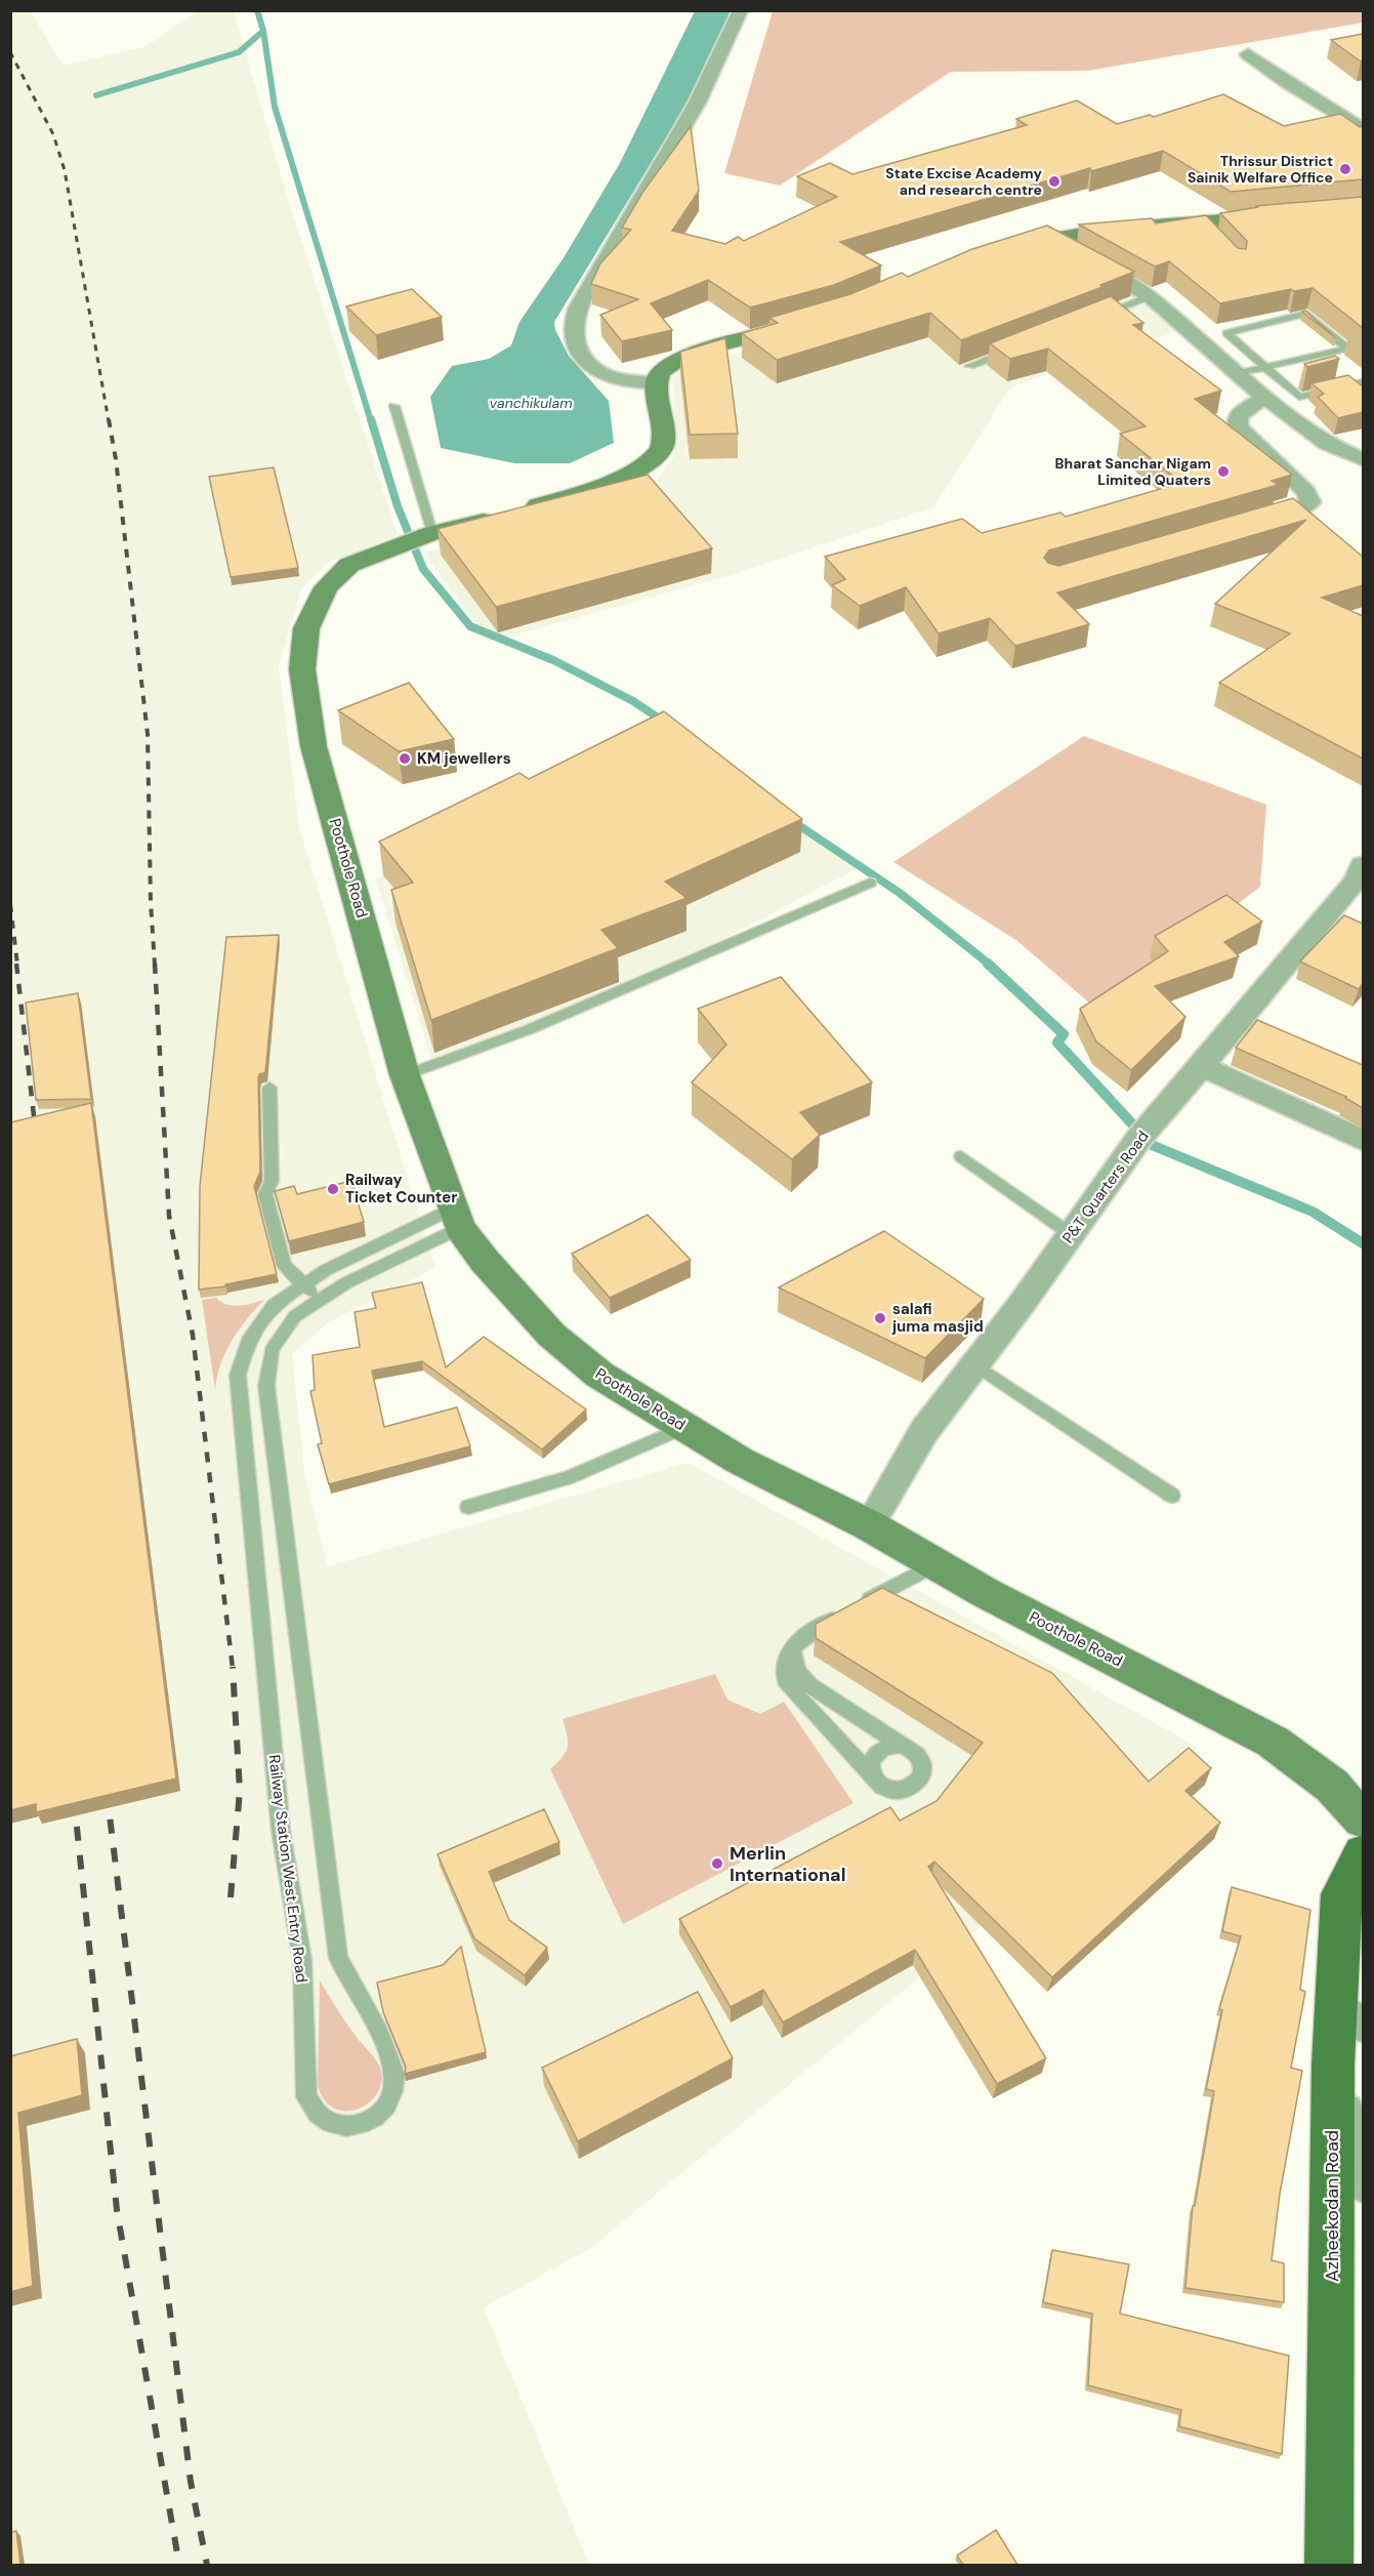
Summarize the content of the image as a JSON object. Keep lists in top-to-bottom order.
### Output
{
  "streets": {
    "main road": ["Azheekodan Road"],
    "street": ["Poothole Road", "P&T Quarters Road"],
    "lane": ["Railway Station West Entry Road"]
  },
  "crossings": [
    ["Poothole Road", "P&T Quarters Road"],
    ["Poothole Road", "Railway Station West Entry Road"]
  ],
  "water": ["vanchikulam"],
  "places": [
    "Thrissur District Sainik Welfare Office",
    "State Excise Academy and research centre",
    "Bharat Sanchar Nigam Limited Quaters",
    "KM jewellers",
    "Railway Ticket Counter",
    "salafi juma masjid",
    "Merlin International"
  ]
}
